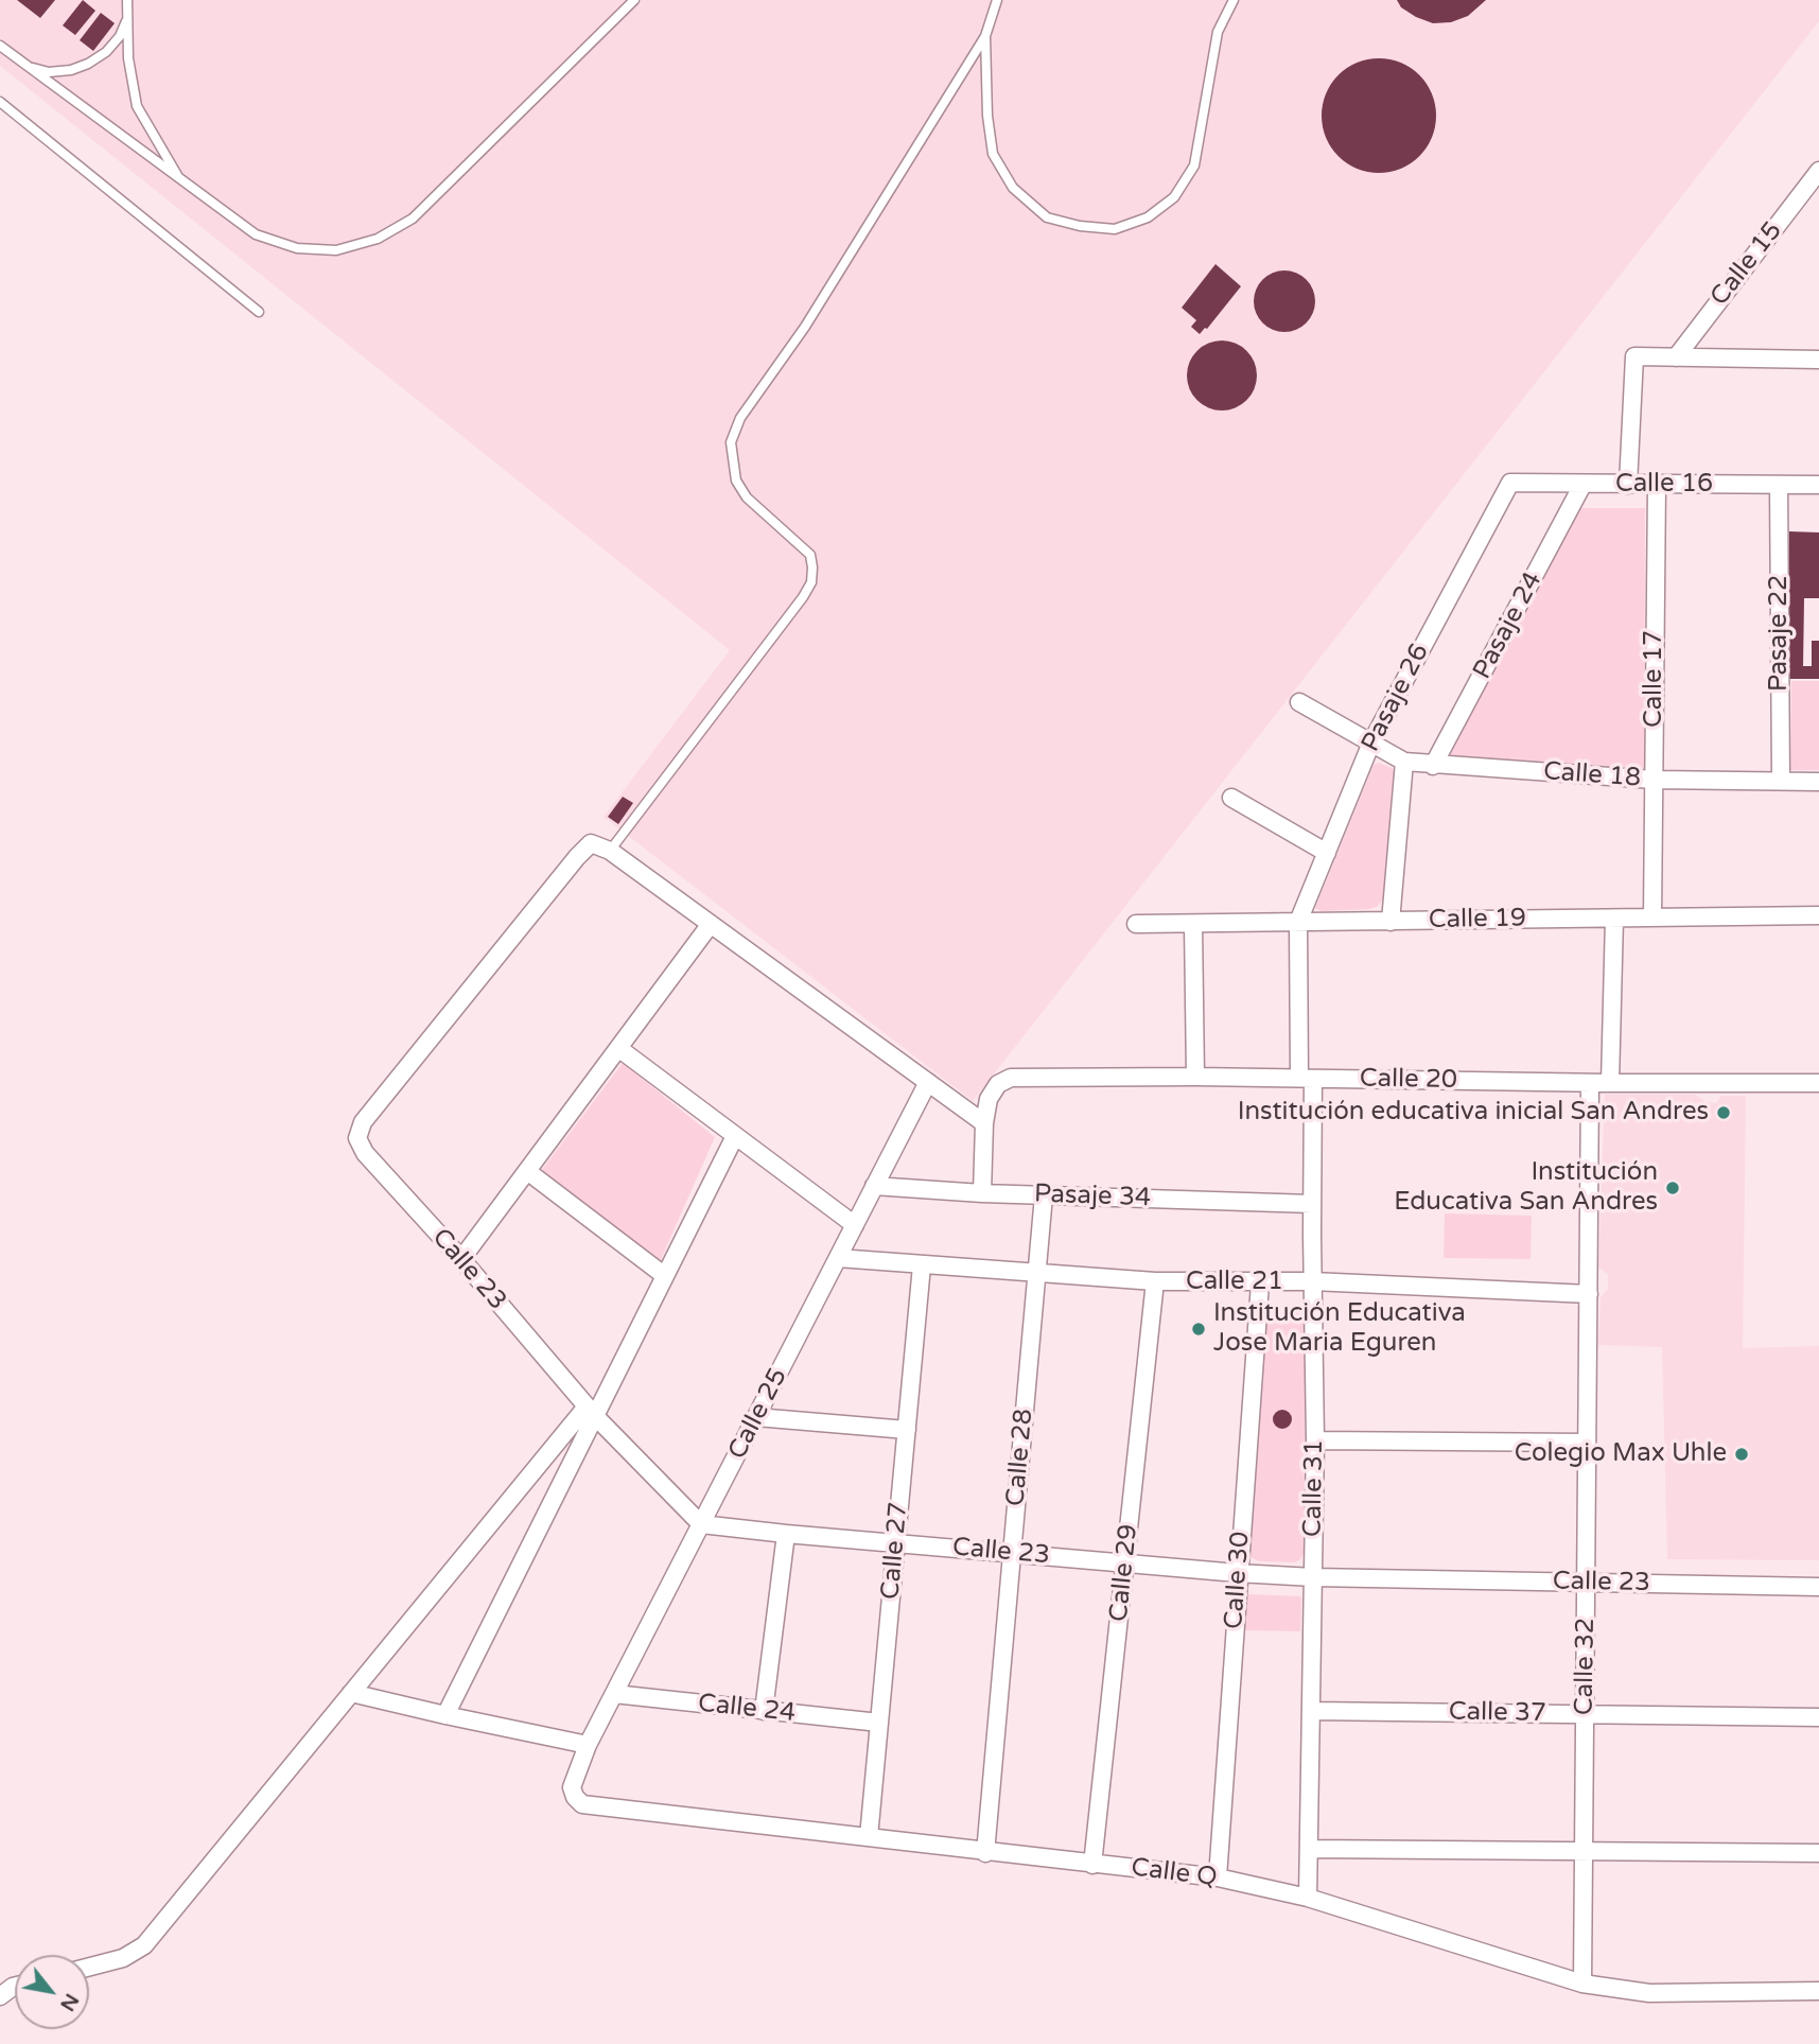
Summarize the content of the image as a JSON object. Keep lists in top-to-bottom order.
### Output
{
  "streets": {
    "street": [
      "Calle 15",
      "Calle 16",
      "Pasaje 24",
      "Pasaje 22",
      "Calle 17",
      "Pasaje 26",
      "Calle 18",
      "Calle 19",
      "Calle 20",
      "Pasaje 34",
      "Calle 23",
      "Calle 21",
      "Calle 25",
      "Calle 28",
      "Calle 31",
      "Calle 27",
      "Calle 29",
      "Calle 30",
      "Calle 32",
      "Calle 24",
      "Calle 37",
      "Calle Q"
    ]
  },
  "crossings": [
    ["Calle 16", "Pasaje 24"],
    ["Calle 16", "Pasaje 22"],
    ["Calle 16", "Calle 17"],
    ["Calle 16", "Pasaje 26"],
    ["Pasaje 24", "Calle 18"],
    ["Pasaje 22", "Calle 18"],
    ["Calle 17", "Calle 18"],
    ["Calle 17", "Calle 19"],
    ["Pasaje 26", "Calle 18"],
    ["Pasaje 26", "Calle 19"],
    ["Pasaje 26", "Calle 31"],
    ["Calle 19", "Calle 31"],
    ["Calle 20", "Calle 31"],
    ["Calle 20", "Calle 32"],
    ["Pasaje 34", "Calle 25"],
    ["Pasaje 34", "Calle 28"],
    ["Pasaje 34", "Calle 31"],
    ["Calle 23", "Calle 25"],
    ["Calle 23", "Calle 28"],
    ["Calle 23", "Calle 31"],
    ["Calle 23", "Calle 27"],
    ["Calle 23", "Calle 29"],
    ["Calle 23", "Calle 30"],
    ["Calle 23", "Calle 32"],
    ["Calle 21", "Calle 25"],
    ["Calle 21", "Calle 28"],
    ["Calle 21", "Calle 31"],
    ["Calle 21", "Calle 27"],
    ["Calle 21", "Calle 29"],
    ["Calle 21", "Calle 30"],
    ["Calle 21", "Calle 32"],
    ["Calle 25", "Calle 24"],
    ["Calle 25", "Calle Q"],
    ["Calle 28", "Calle Q"],
    ["Calle 31", "Calle 37"],
    ["Calle 31", "Calle Q"],
    ["Calle 27", "Calle 24"],
    ["Calle 27", "Calle Q"],
    ["Calle 29", "Calle Q"],
    ["Calle 30", "Calle Q"],
    ["Calle 32", "Calle 37"],
    ["Calle 32", "Calle Q"]
  ],
  "places": [
    "Institución educativa inicial San Andres",
    "Institución Educativa San Andres",
    "Institución Educativa Jose Maria Eguren",
    "Colegio Max Uhle"
  ],
  "north": "bottom right"
}
